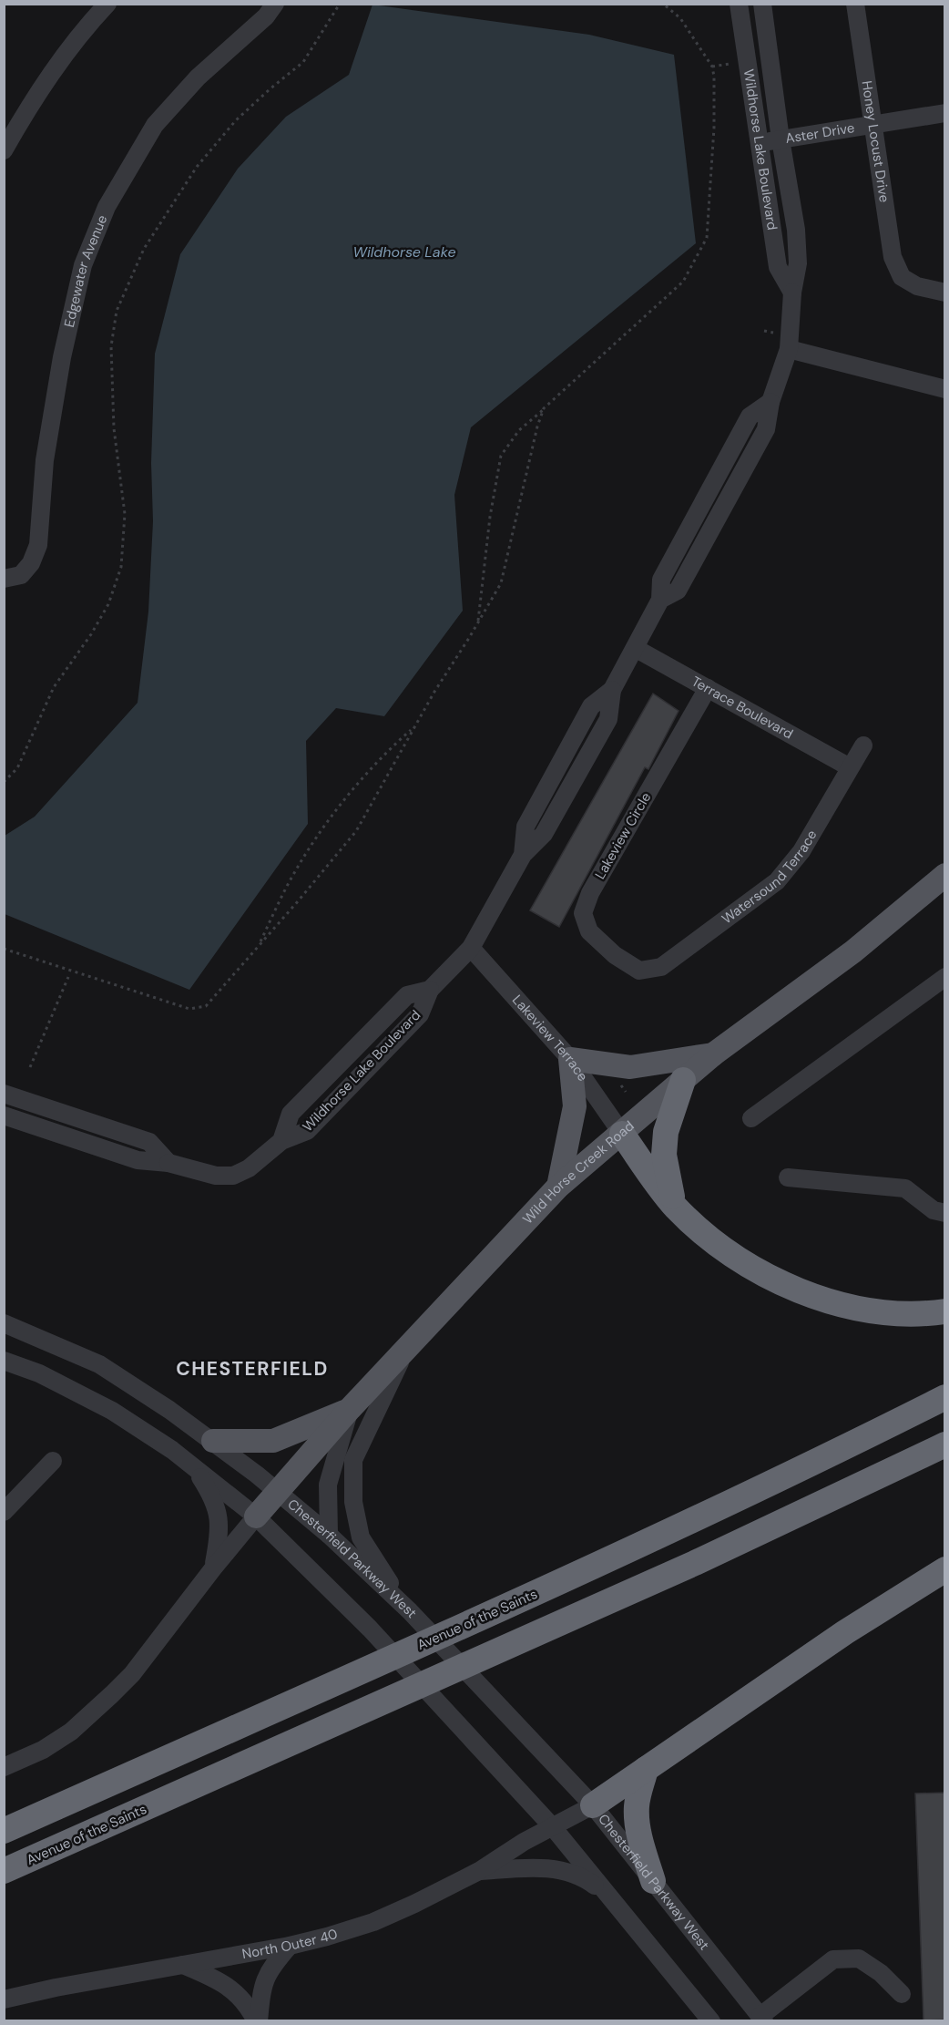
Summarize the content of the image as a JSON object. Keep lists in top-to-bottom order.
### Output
{
  "streets": {
    "highway": ["Avenue of the Saints"],
    "main road": ["Wild Horse Creek Road"],
    "street": [
      "Aster Drive",
      "Honey Locust Drive",
      "Wildhorse Lake Boulevard",
      "Edgewater Avenue",
      "Terrace Boulevard",
      "Lakeview Circle",
      "Watersound Terrace",
      "Lakeview Terrace",
      "Chesterfield Parkway West",
      "North Outer 40"
    ]
  },
  "crossings": [
    ["Aster Drive", "Honey Locust Drive"],
    ["Aster Drive", "Wildhorse Lake Boulevard"],
    ["Wildhorse Lake Boulevard", "Terrace Boulevard"],
    ["Wildhorse Lake Boulevard", "Lakeview Terrace"],
    ["Terrace Boulevard", "Lakeview Circle"],
    ["Terrace Boulevard", "Watersound Terrace"],
    ["Lakeview Circle", "Watersound Terrace"],
    ["Lakeview Terrace", "Wild Horse Creek Road"],
    ["Wild Horse Creek Road", "Chesterfield Parkway West"],
    ["Chesterfield Parkway West", "North Outer 40"]
  ],
  "districts": ["CHESTERFIELD"],
  "water": ["Wildhorse Lake"]
}
